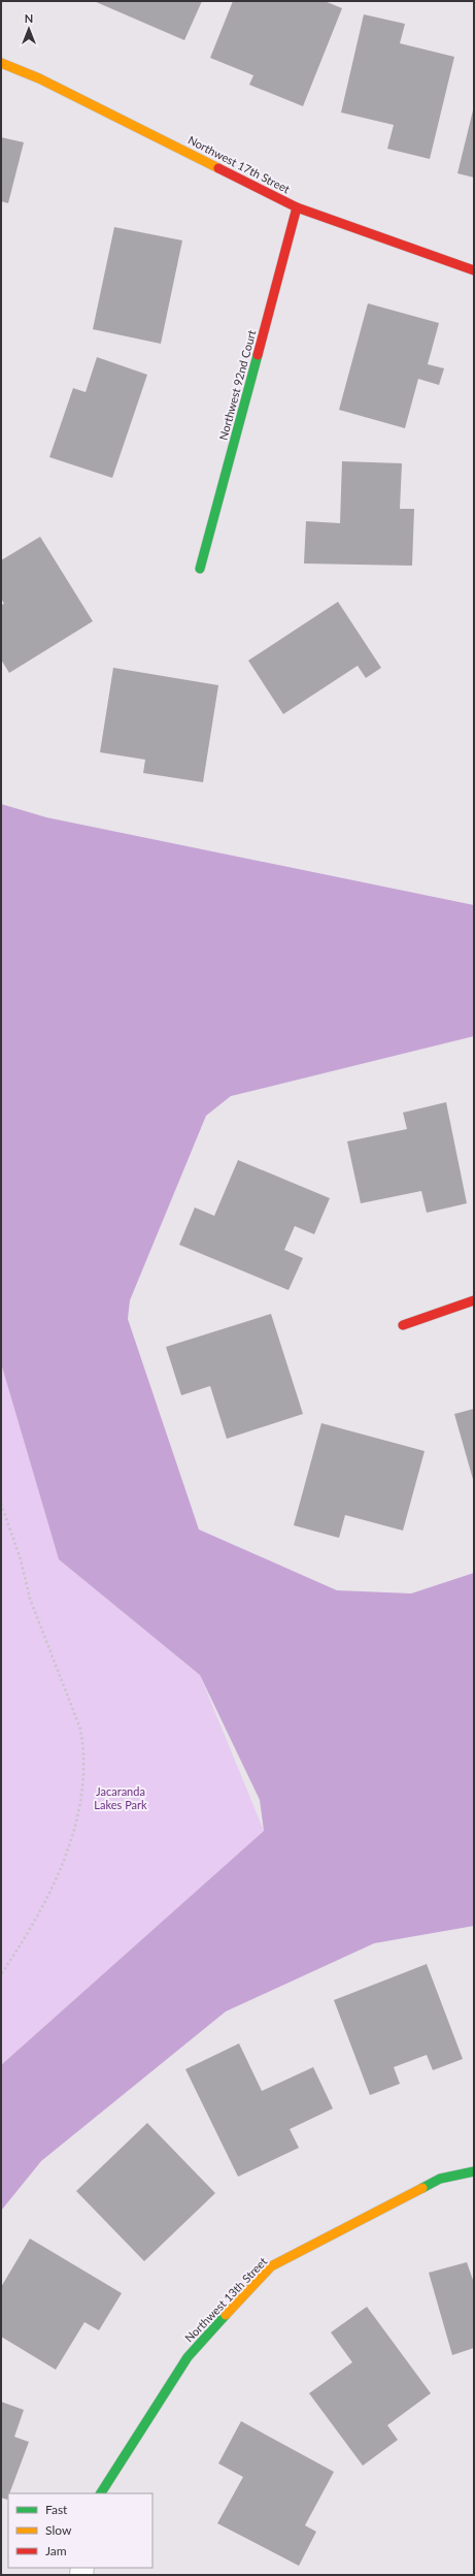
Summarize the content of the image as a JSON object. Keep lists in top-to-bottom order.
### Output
{
  "streets": {
    "street": ["Northwest 17th Street", "Northwest 92nd Court", "Northwest 13th Street"]
  },
  "crossings": [
    ["Northwest 17th Street", "Northwest 92nd Court"]
  ],
  "parks": ["Jacaranda Lakes Park"],
  "legend": ["Fast", "Slow", "Jam"],
  "north": "top"
}
